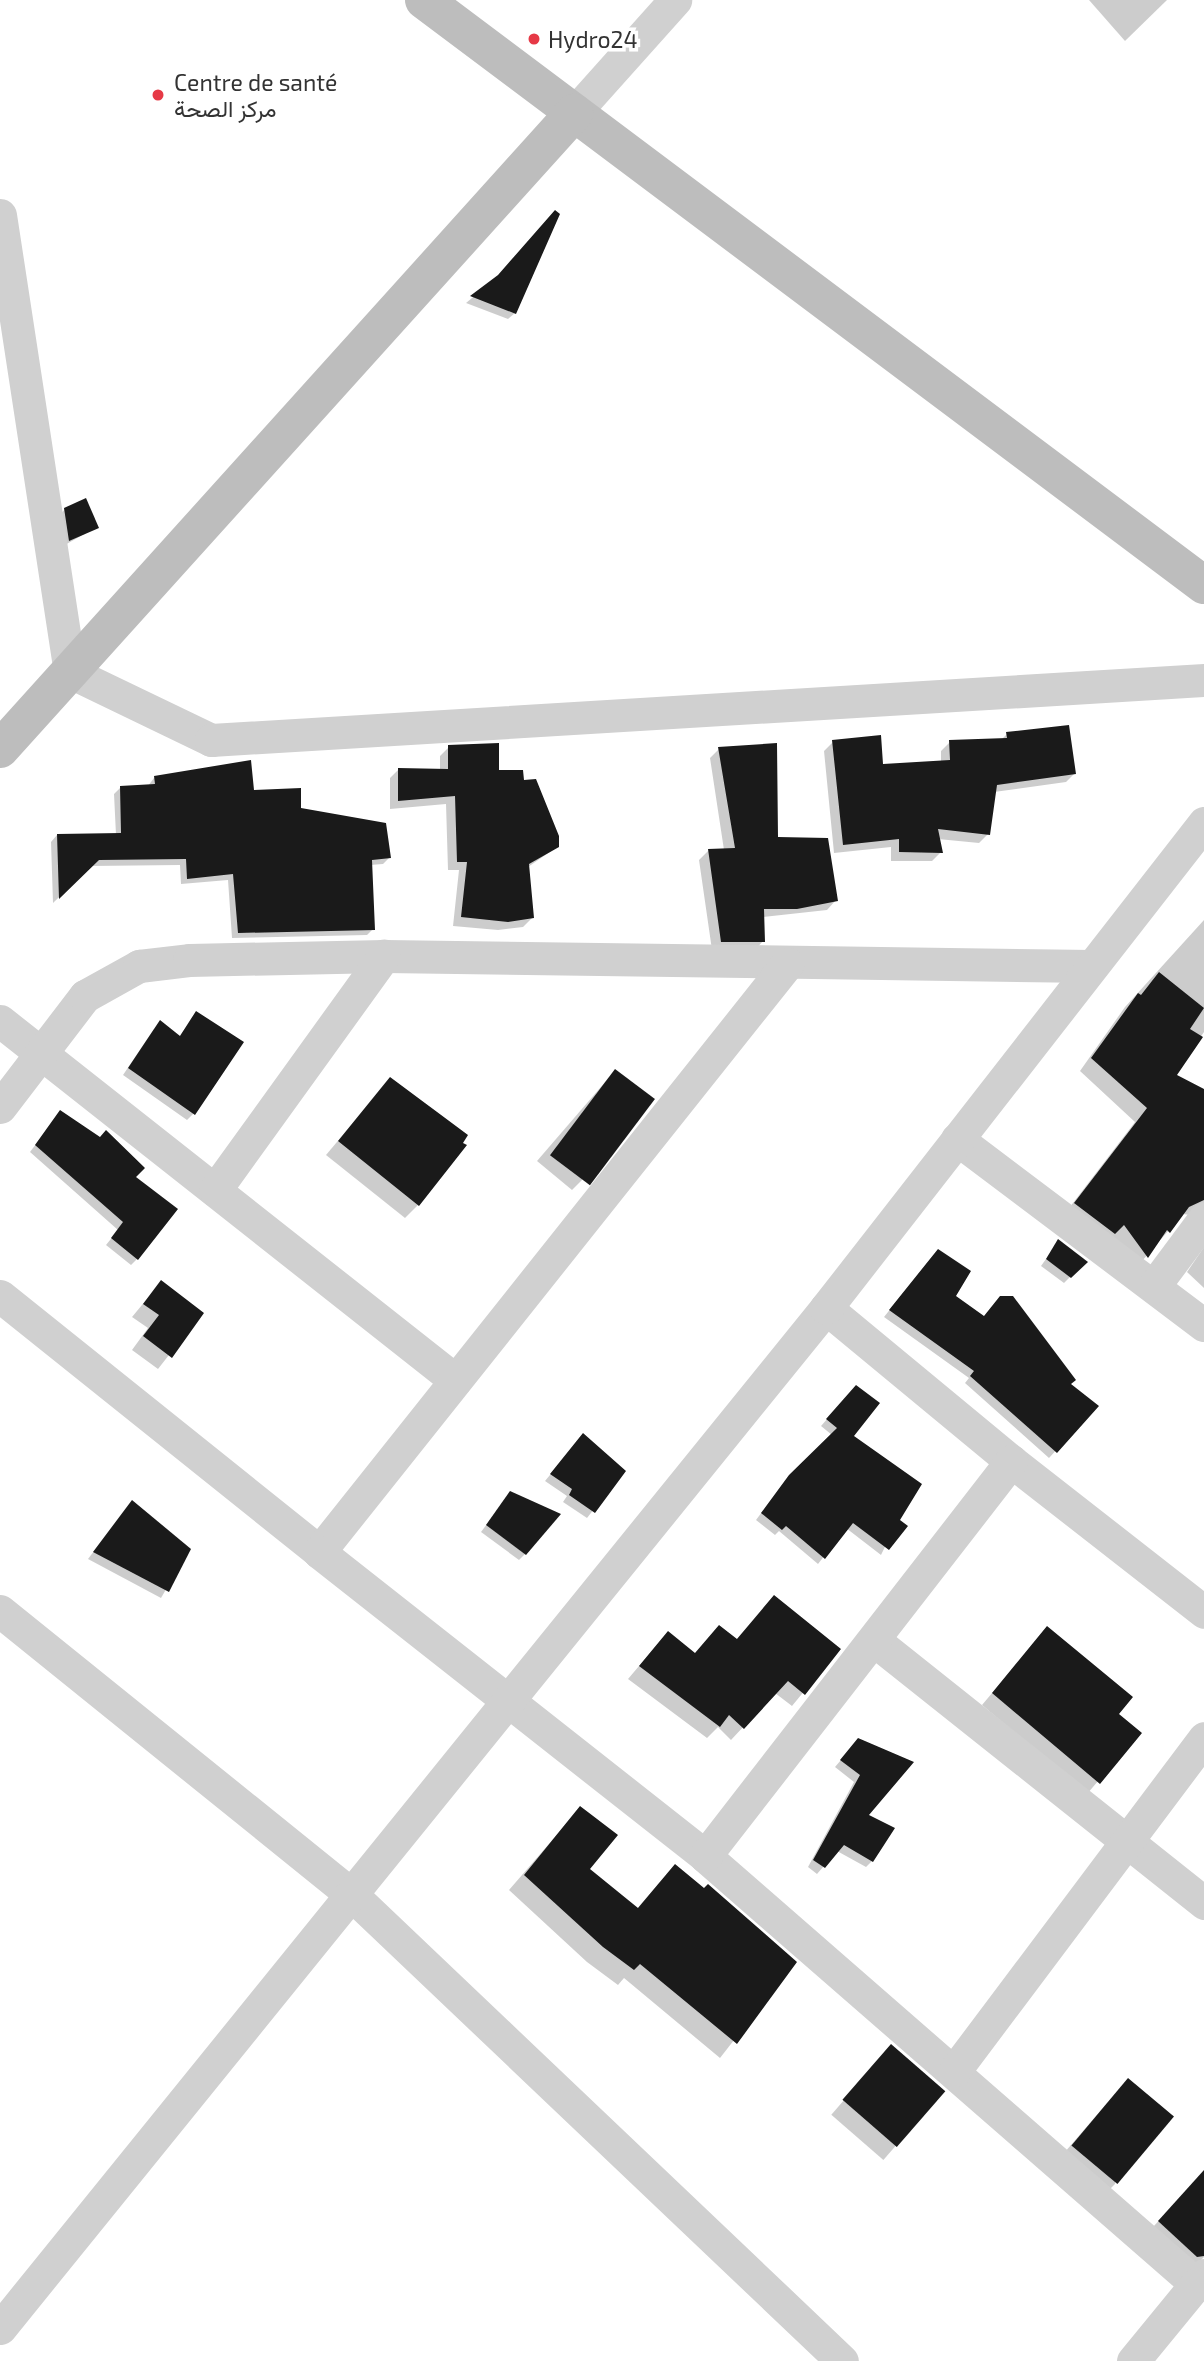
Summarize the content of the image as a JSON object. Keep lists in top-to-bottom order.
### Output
{
  "places": ["Hydro24", "Centre de santé مركز الصحة"]
}
